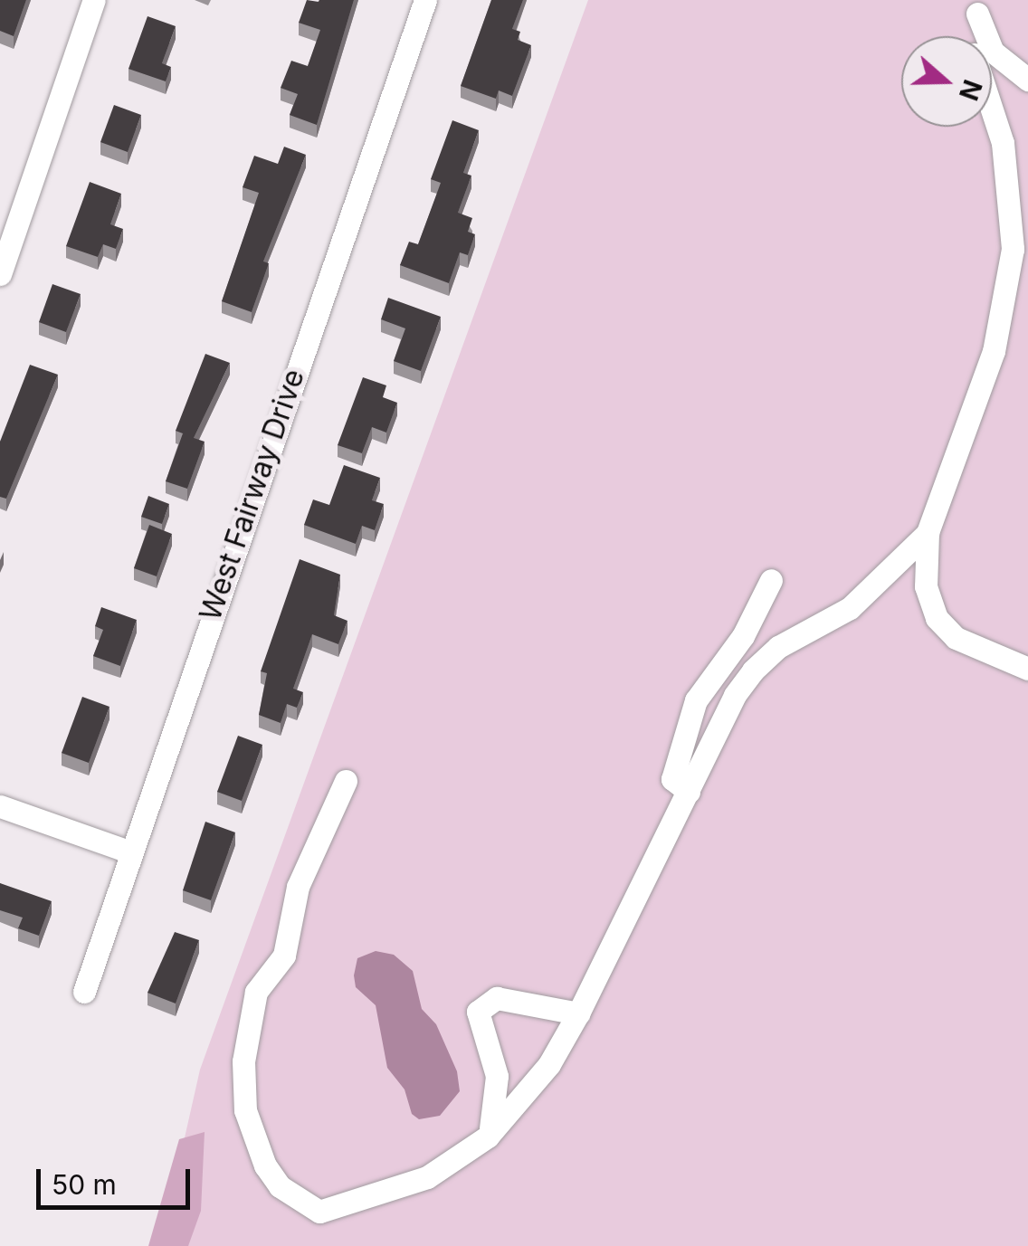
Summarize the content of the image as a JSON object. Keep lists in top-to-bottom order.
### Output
{
  "streets": {
    "street": ["West Fairway Drive"]
  },
  "scale_bar": "50 m",
  "north": "right"
}
